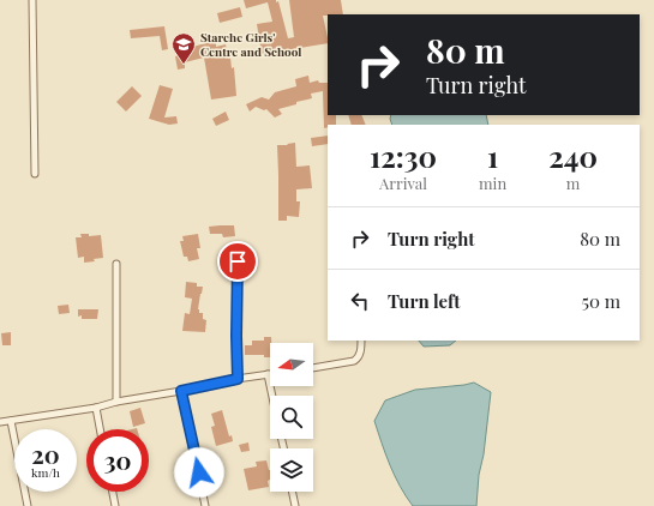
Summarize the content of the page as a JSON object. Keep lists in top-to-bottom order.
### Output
{
  "places": {
    "school or university": ["Starehe Girls' Centre and School"]
  },
  "north": "left",
  "page": {
    "turn": ["80 m", "Turn right"],
    "eta": [
      "12:30",
      "Arrival",
      "1",
      "min",
      "240",
      "m"
    ],
    "list": [
      {
        "name": "Turn right",
        "value": "80 m"
      },
      {
        "name": "Turn left",
        "value": "50 m"
      }
    ],
    "speed": "20 km/h",
    "limit": "30"
  }
}
